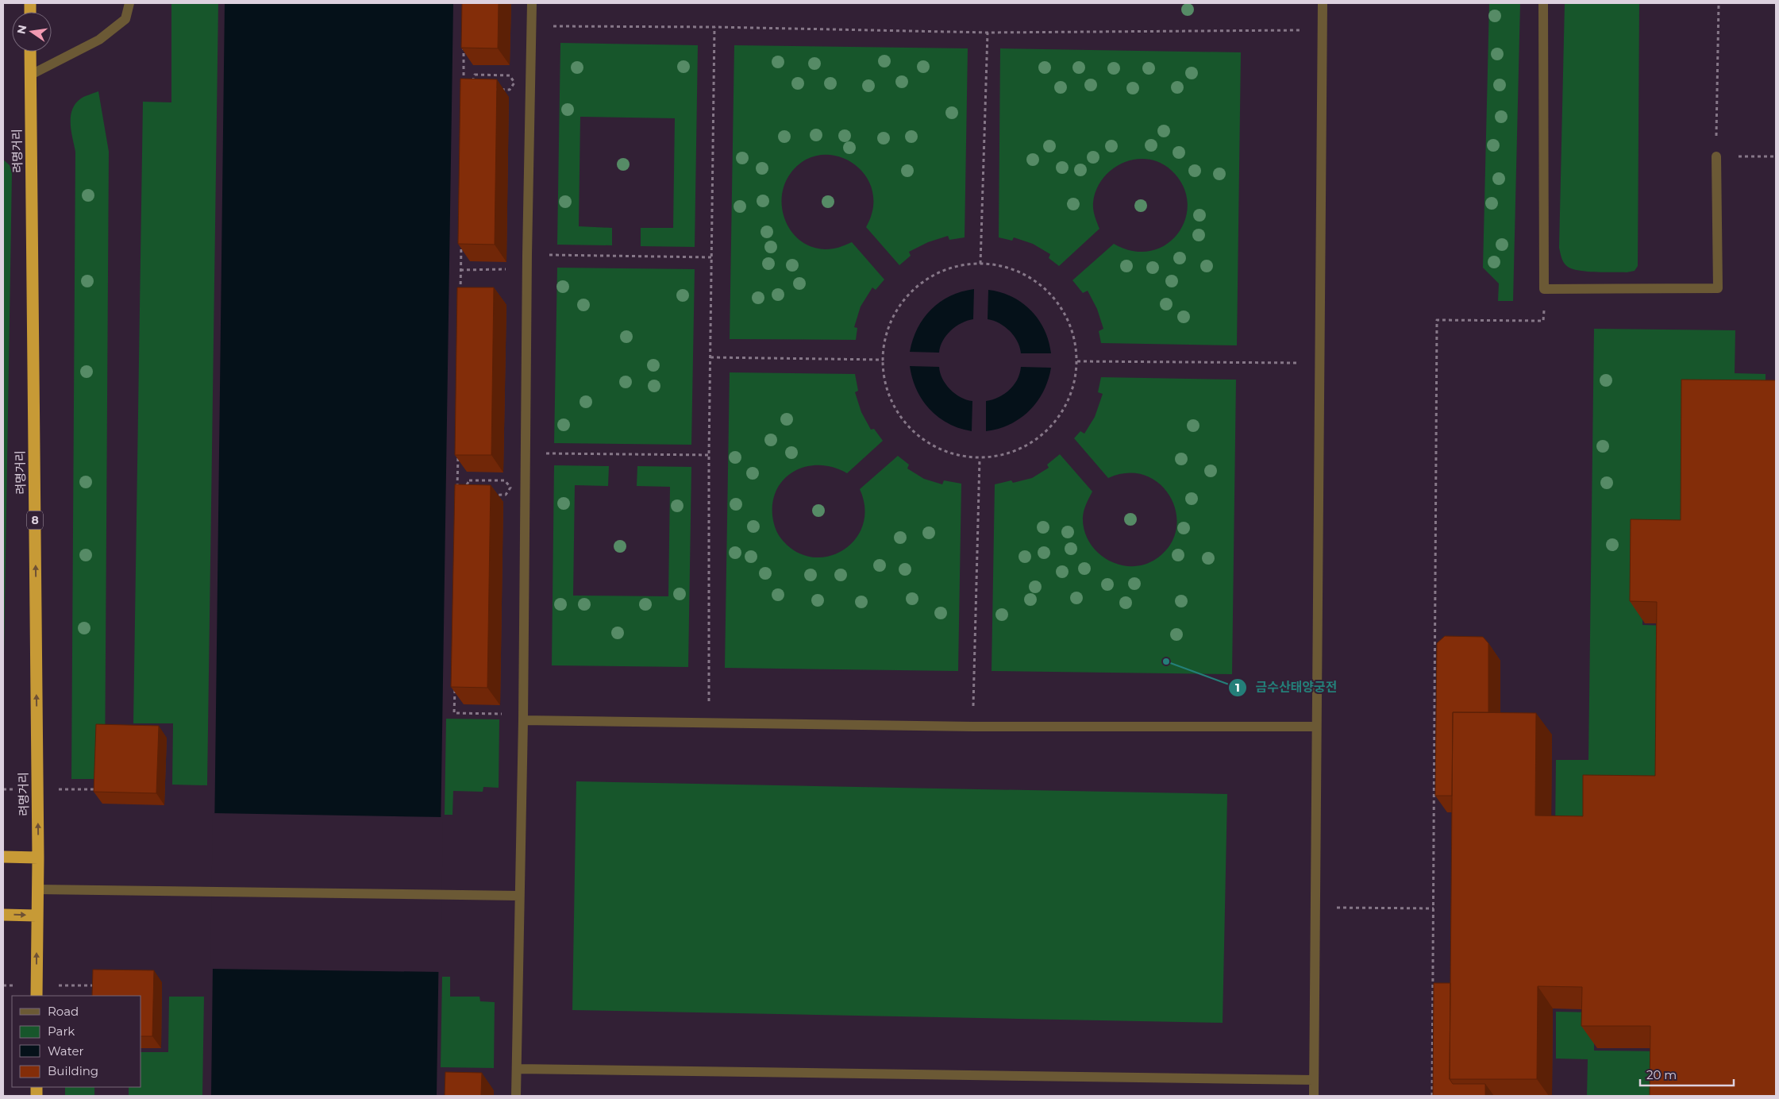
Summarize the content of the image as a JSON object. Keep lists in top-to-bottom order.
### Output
{
  "streets": {
    "highway": ["려명거리", "8"]
  },
  "one_way": ["려명거리"],
  "places": ["금수산태양궁전"],
  "legend": [
    "Road",
    "Park",
    "Water",
    "Building"
  ],
  "scale_bar": "20 m",
  "north": "left"
}
